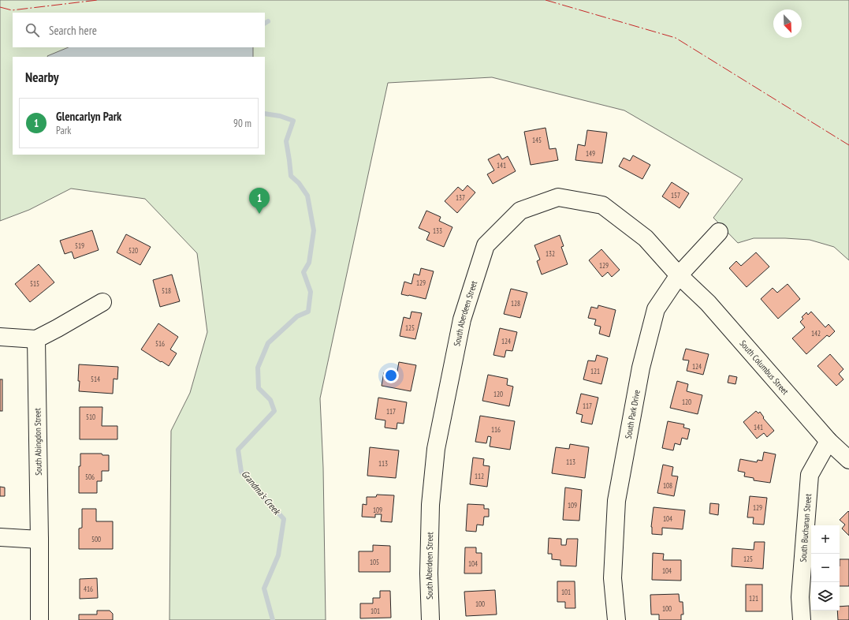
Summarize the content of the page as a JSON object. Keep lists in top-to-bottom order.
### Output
{
  "streets": {
    "street": [
      "South Aberdeen Street",
      "South Columbus Street",
      "South Park Drive",
      "South Abingdon Street",
      "South Buchanan Street"
    ]
  },
  "crossings": [
    ["South Aberdeen Street", "South Columbus Street"],
    ["South Aberdeen Street", "South Park Drive"],
    ["South Columbus Street", "South Park Drive"],
    ["South Columbus Street", "South Buchanan Street"]
  ],
  "water": ["Grandma's Creek"],
  "house_numbers": [
    "145",
    "149",
    "141",
    "157",
    "137",
    "133",
    "519",
    "520",
    "132",
    "129",
    "129",
    "515",
    "518",
    "128",
    "125",
    "142",
    "124",
    "516",
    "124",
    "121",
    "514",
    "120",
    "120",
    "117",
    "117",
    "510",
    "141",
    "116",
    "113",
    "113",
    "112",
    "506",
    "108",
    "109",
    "129",
    "109",
    "104",
    "500",
    "125",
    "105",
    "104",
    "104",
    "416",
    "101",
    "121",
    "100",
    "100",
    "101"
  ],
  "north": "bottom right",
  "page": {
    "search": "Search here",
    "heading": "Nearby",
    "list": [
      {
        "mark": "1",
        "name": "Glencarlyn Park",
        "note": "Park",
        "value": "90 m"
      }
    ],
    "pins": "1",
    "map_buttons": ["+", "−"]
  }
}
